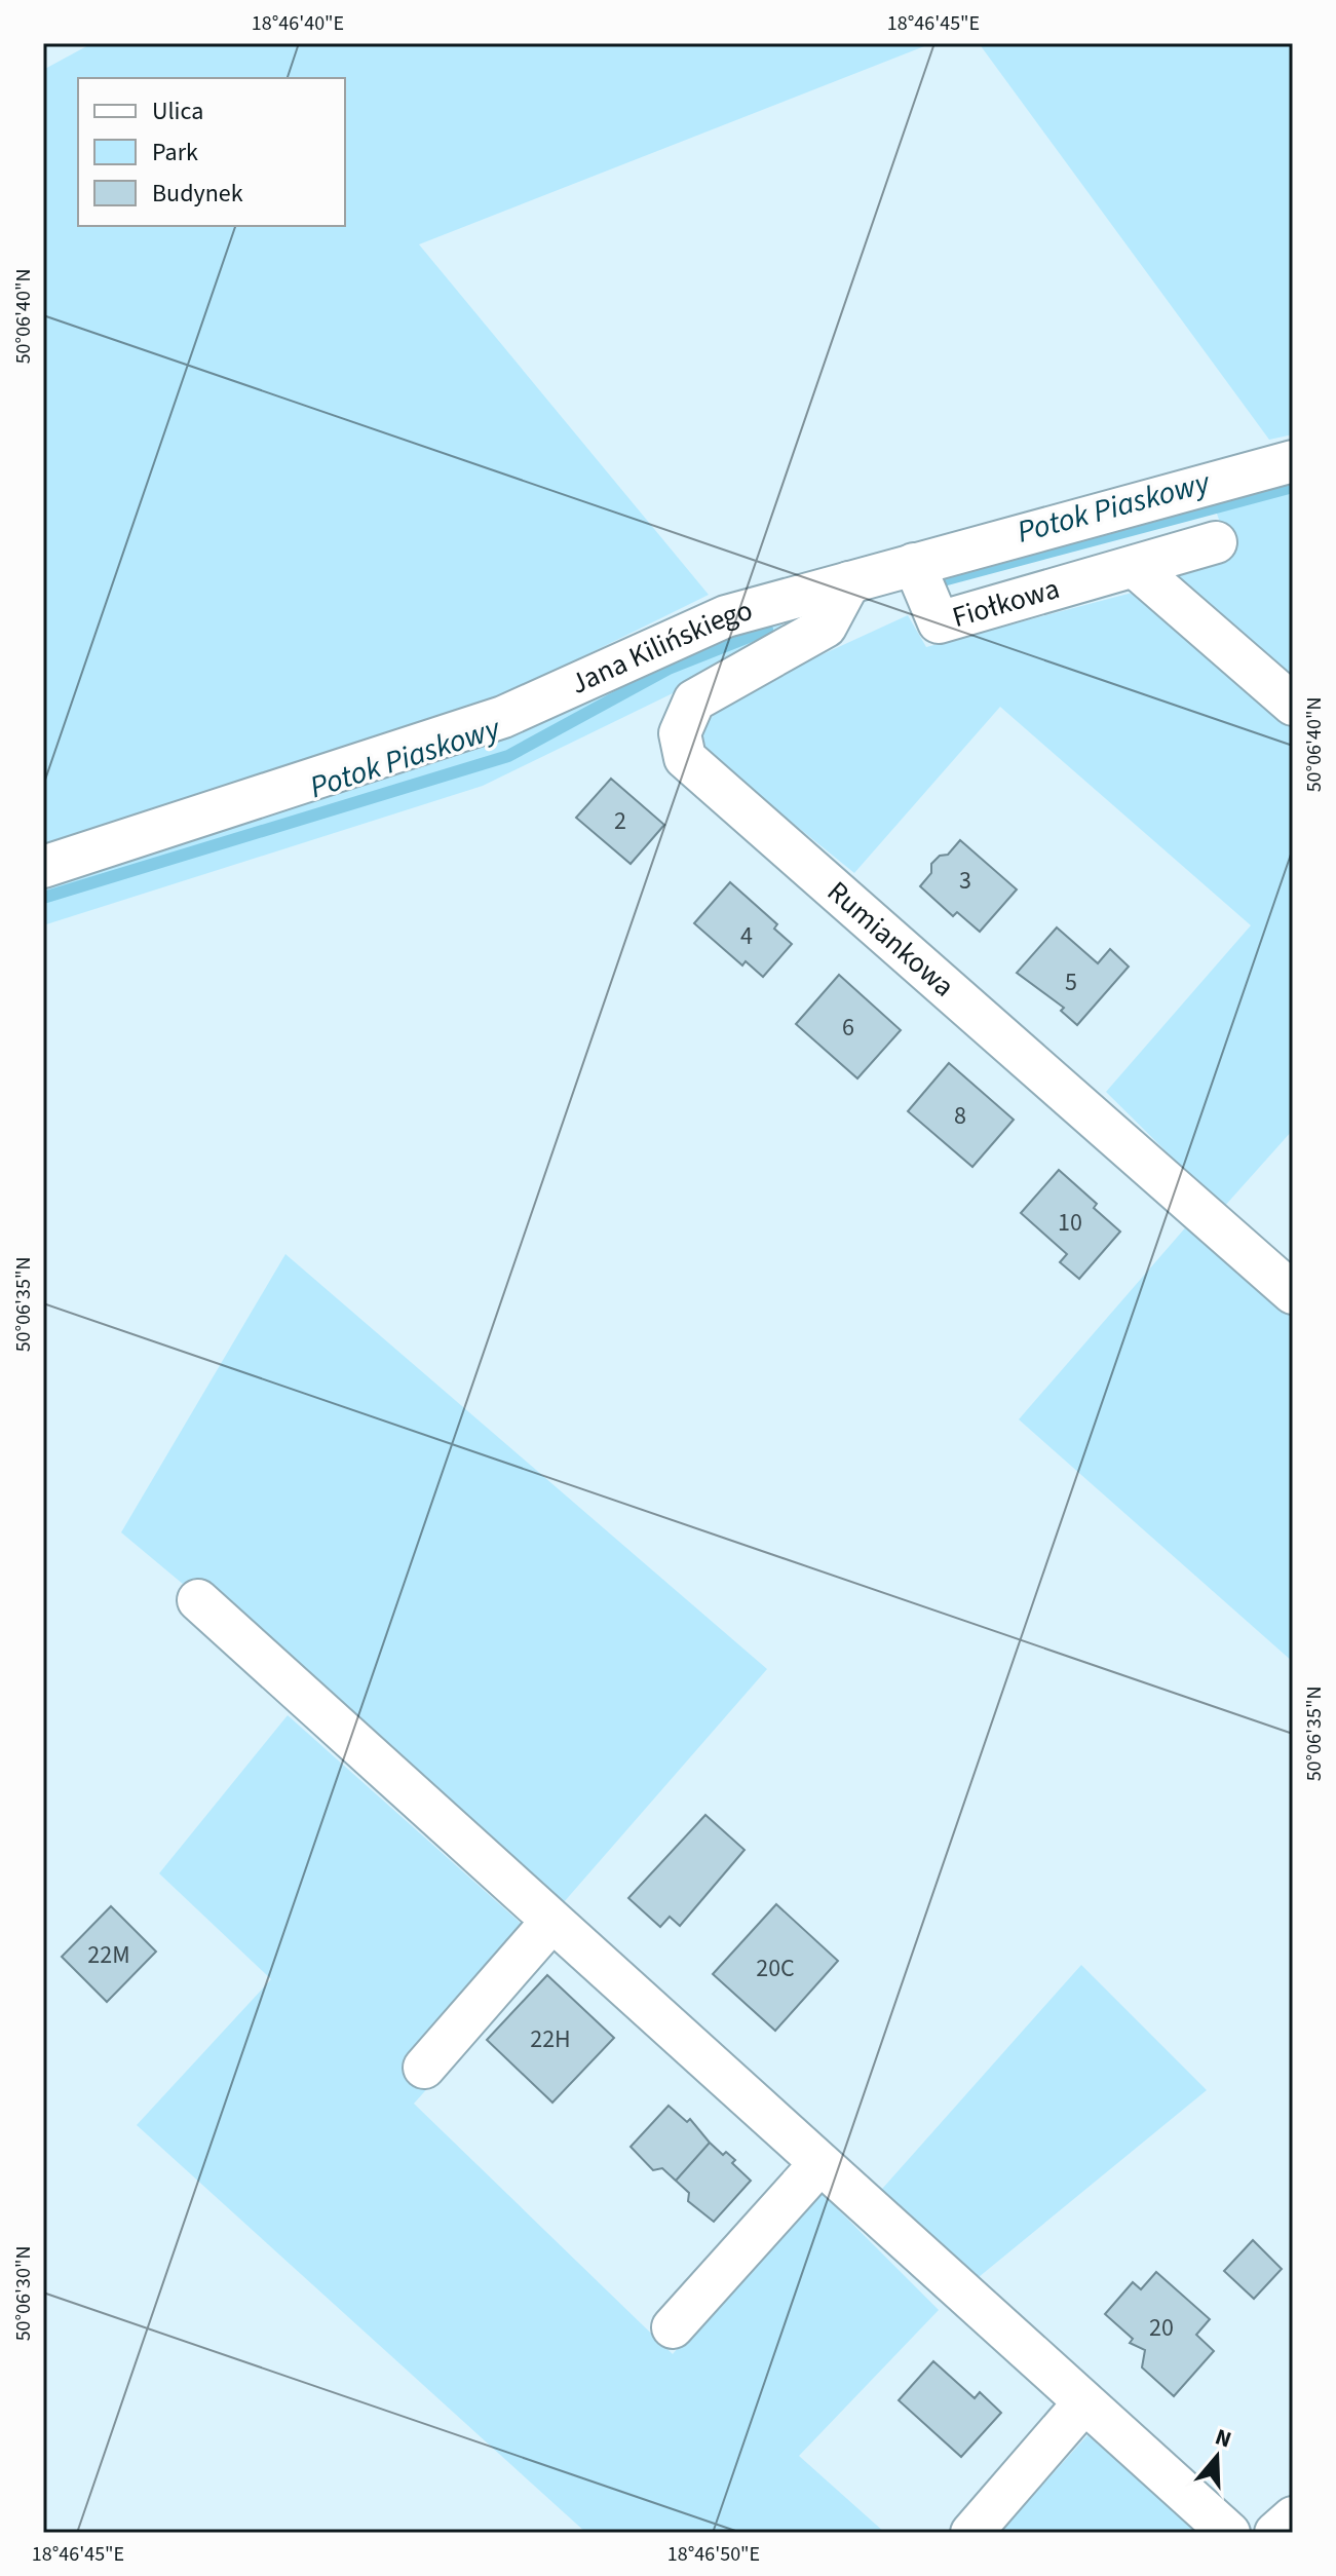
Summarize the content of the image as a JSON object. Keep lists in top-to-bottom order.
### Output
{
  "streets": {
    "street": ["Fiołkowa", "Jana Kilińskiego", "Rumiankowa"]
  },
  "crossings": [
    ["Fiołkowa", "Jana Kilińskiego"],
    ["Jana Kilińskiego", "Rumiankowa"]
  ],
  "water": ["Potok Piaskowy"],
  "house_numbers": [
    "2",
    "3",
    "4",
    "5",
    "6",
    "8",
    "10",
    "22M",
    "20C",
    "22H",
    "20"
  ],
  "legend": ["Ulica", "Park", "Budynek"],
  "north": "top",
  "coordinates": [
    "18°46'40\"E",
    "18°46'45\"E",
    "50°06'40\"N",
    "50°06'35\"N",
    "50°06'30\"N",
    "18°46'50\"E"
  ]
}
